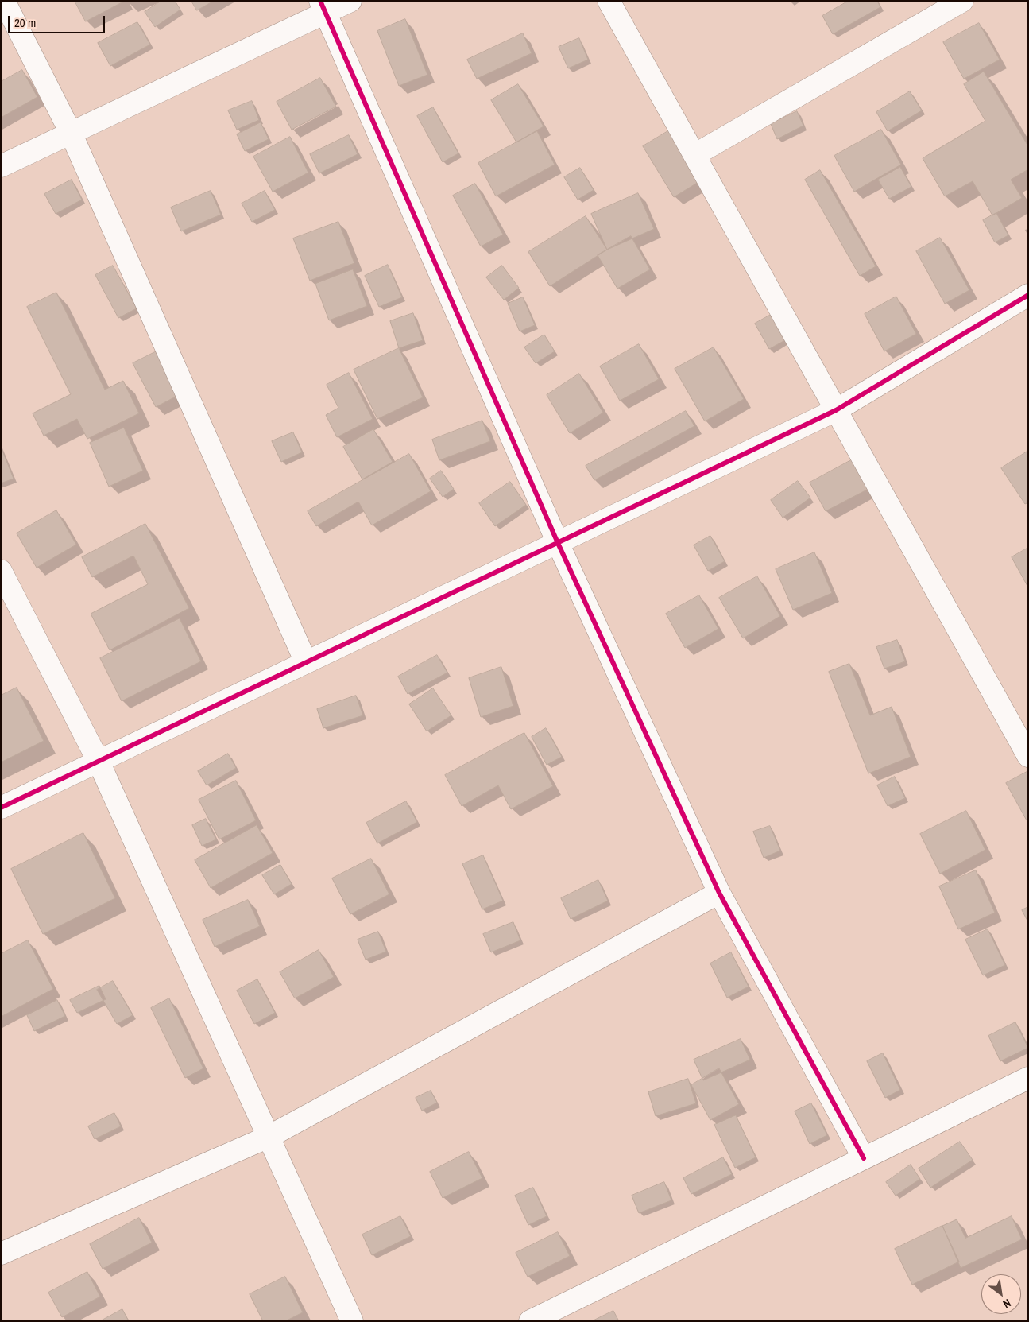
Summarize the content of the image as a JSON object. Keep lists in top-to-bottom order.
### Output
{
  "scale_bar": "20 m",
  "north": "bottom right"
}
